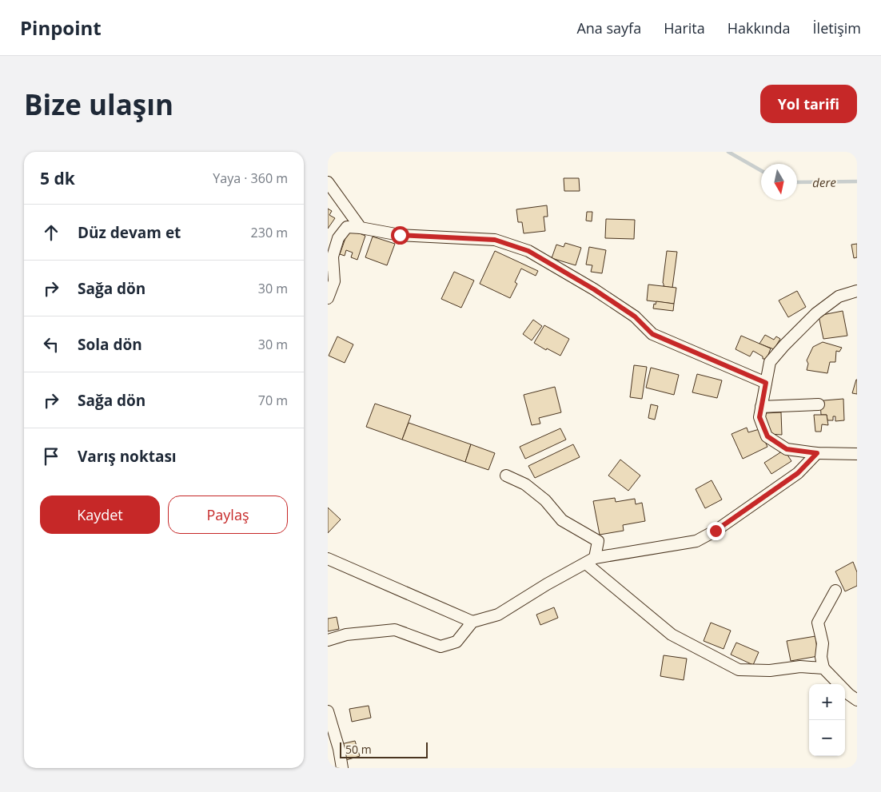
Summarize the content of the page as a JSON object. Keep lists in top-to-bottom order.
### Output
{
  "water": ["dere"],
  "scale_bar": "50 m",
  "north": "bottom",
  "page": {
    "header": "Pinpoint",
    "nav": [
      "Ana sayfa",
      "Harita",
      "Hakkında",
      "İletişim"
    ],
    "buttons": [
      "Yol tarifi",
      ["Kaydet", "Paylaş"]
    ],
    "title": "Bize ulaşın",
    "heading": ["5 dk", "Yaya · 360 m"],
    "list": [
      ["Düz devam et", "230 m"],
      ["Sağa dön", "30 m"],
      ["Sola dön", "30 m"],
      ["Sağa dön", "70 m"],
      "Varış noktası"
    ],
    "map_buttons": ["+", "−"],
    "scale": "50 m"
  }
}
